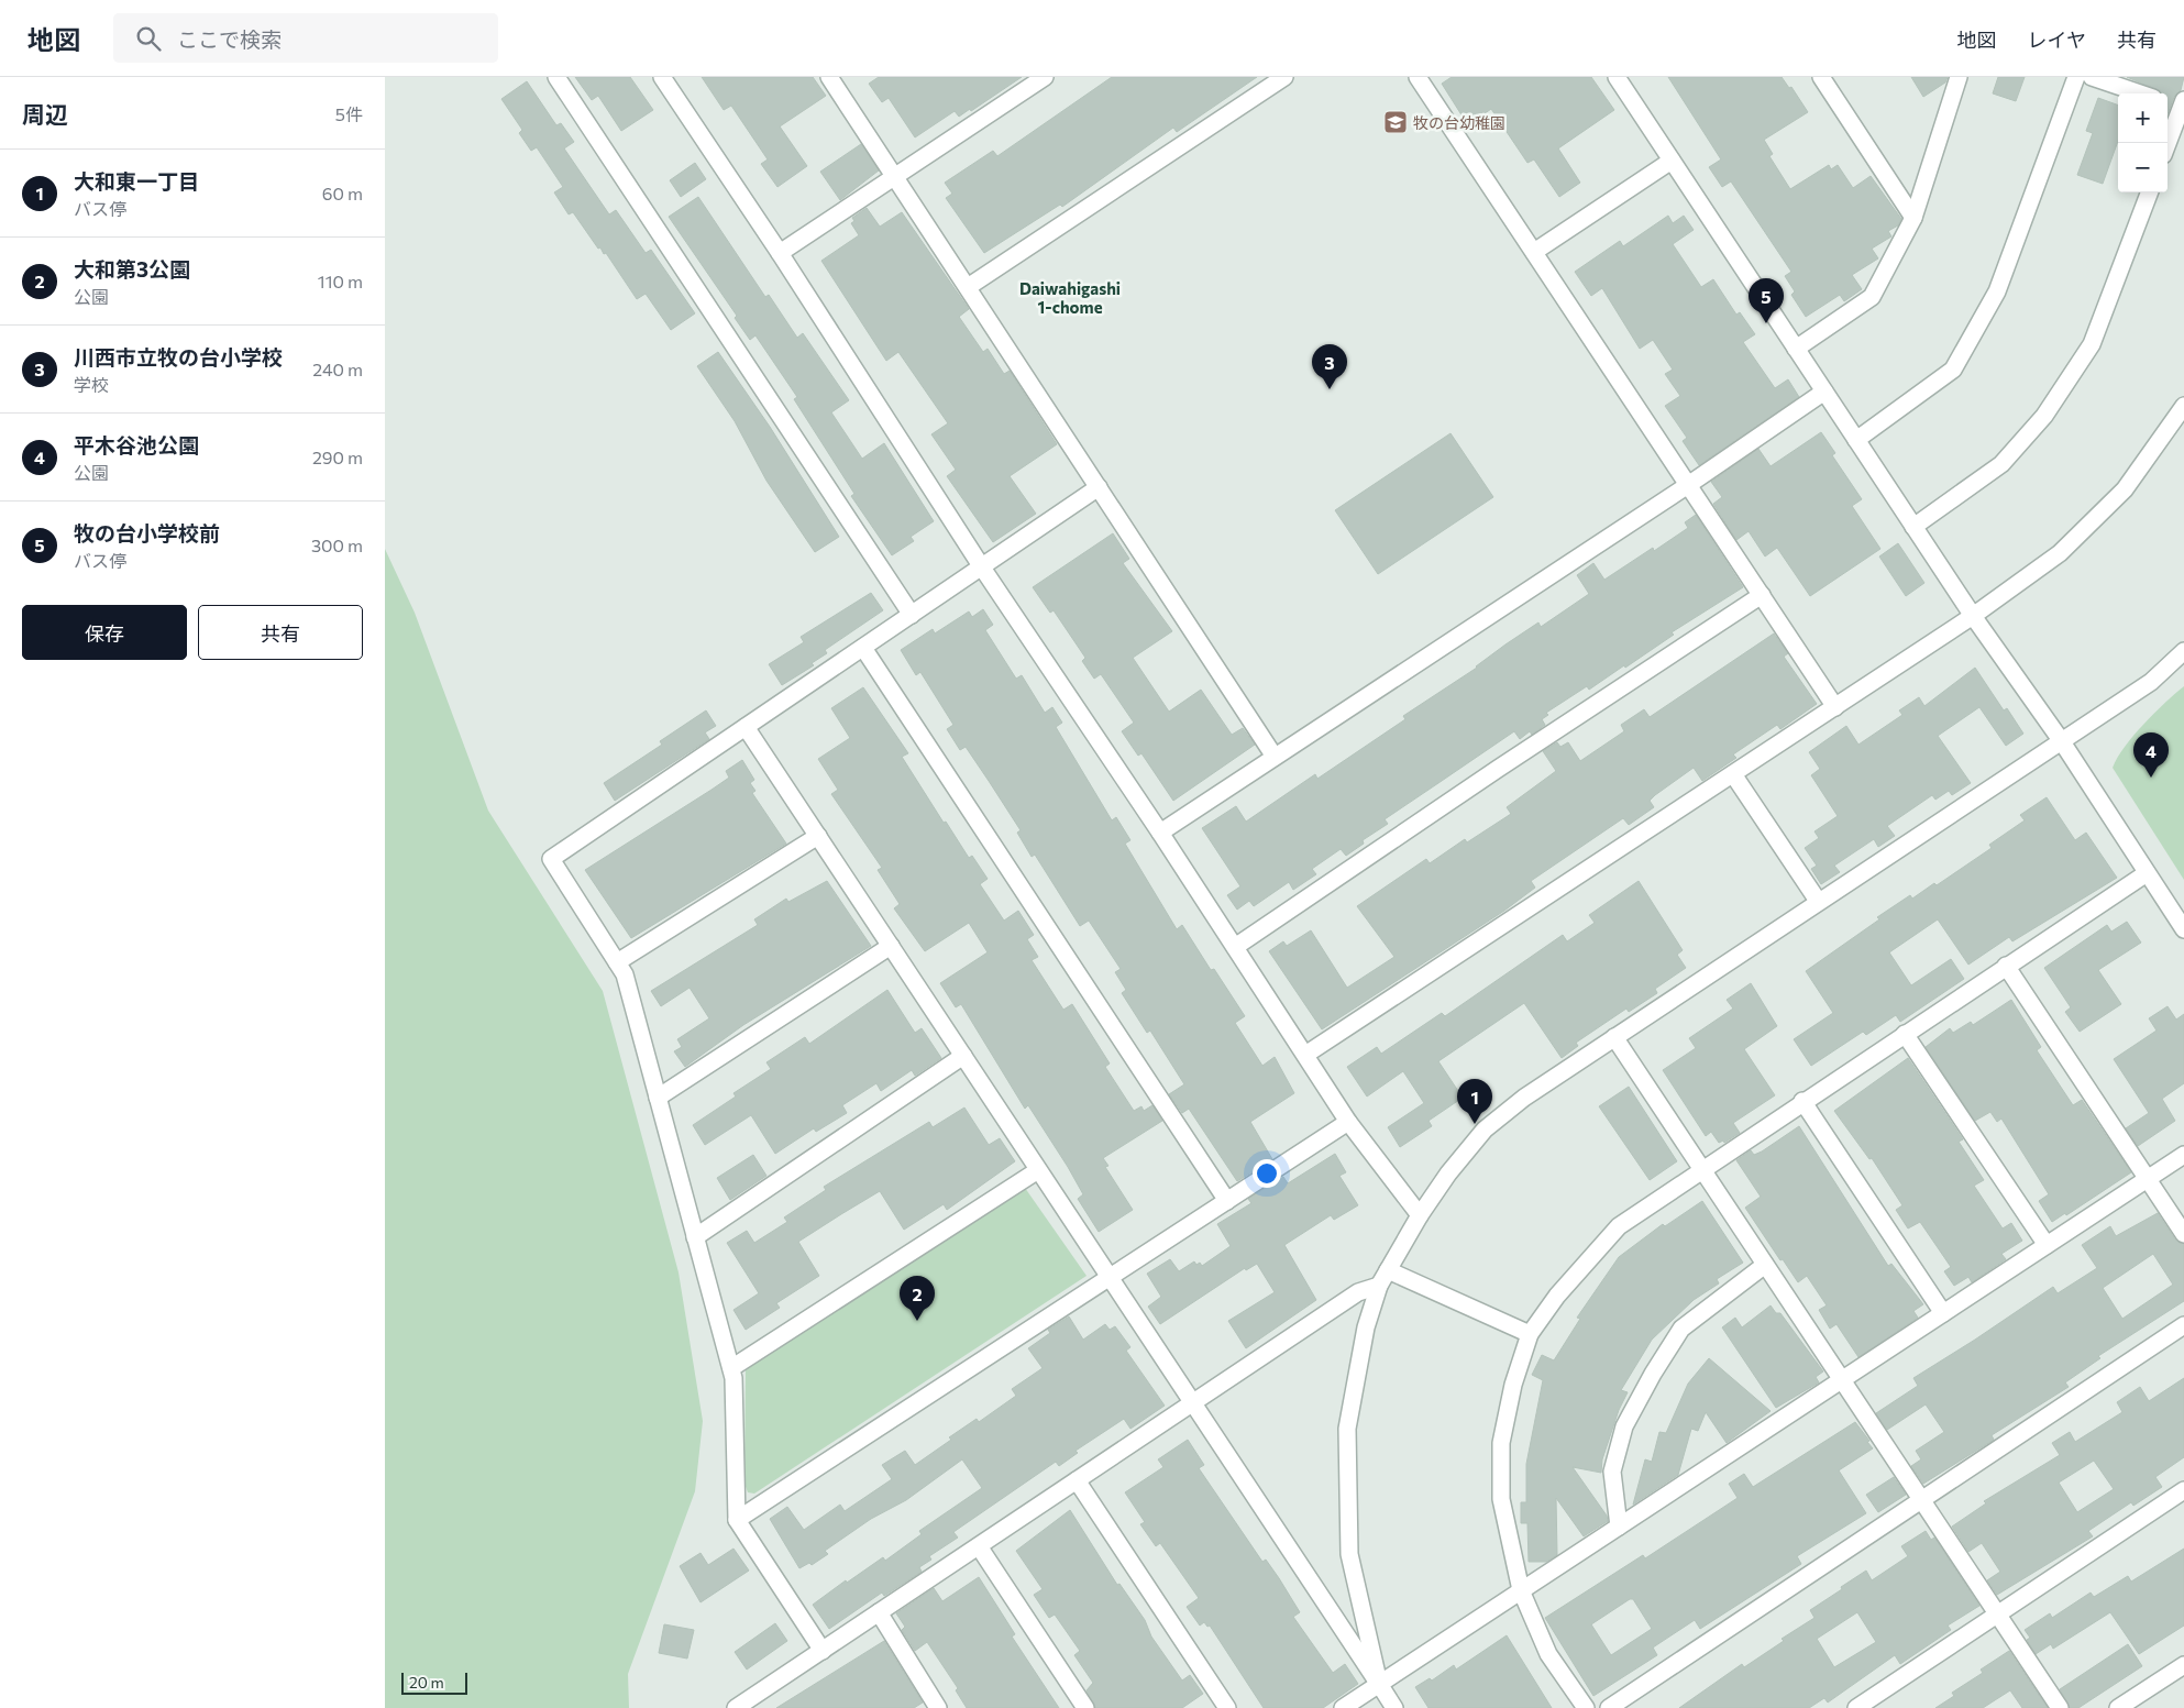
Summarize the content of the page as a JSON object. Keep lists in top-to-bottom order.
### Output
{
  "districts": ["Daiwahigashi 1-chome"],
  "places": {
    "school or university": ["牧の台幼稚園"]
  },
  "scale_bar": "20 m",
  "page": {
    "header": "地図",
    "search": "ここで検索",
    "nav": ["地図", "レイヤ", "共有"],
    "heading": ["周辺", "5件"],
    "map_buttons": ["+", "−"],
    "list": [
      {
        "mark": "1",
        "name": "大和東一丁目",
        "note": "バス停",
        "value": "60 m"
      },
      {
        "mark": "2",
        "name": "大和第3公園",
        "note": "公園",
        "value": "110 m"
      },
      {
        "mark": "3",
        "name": "川西市立牧の台小学校",
        "note": "学校",
        "value": "240 m"
      },
      {
        "mark": "4",
        "name": "平木谷池公園",
        "note": "公園",
        "value": "290 m"
      },
      {
        "mark": "5",
        "name": "牧の台小学校前",
        "note": "バス停",
        "value": "300 m"
      }
    ],
    "pins": [
      "5",
      "3",
      "4",
      "1",
      "2"
    ],
    "buttons": ["保存", "共有"],
    "scale": "20 m"
  }
}
